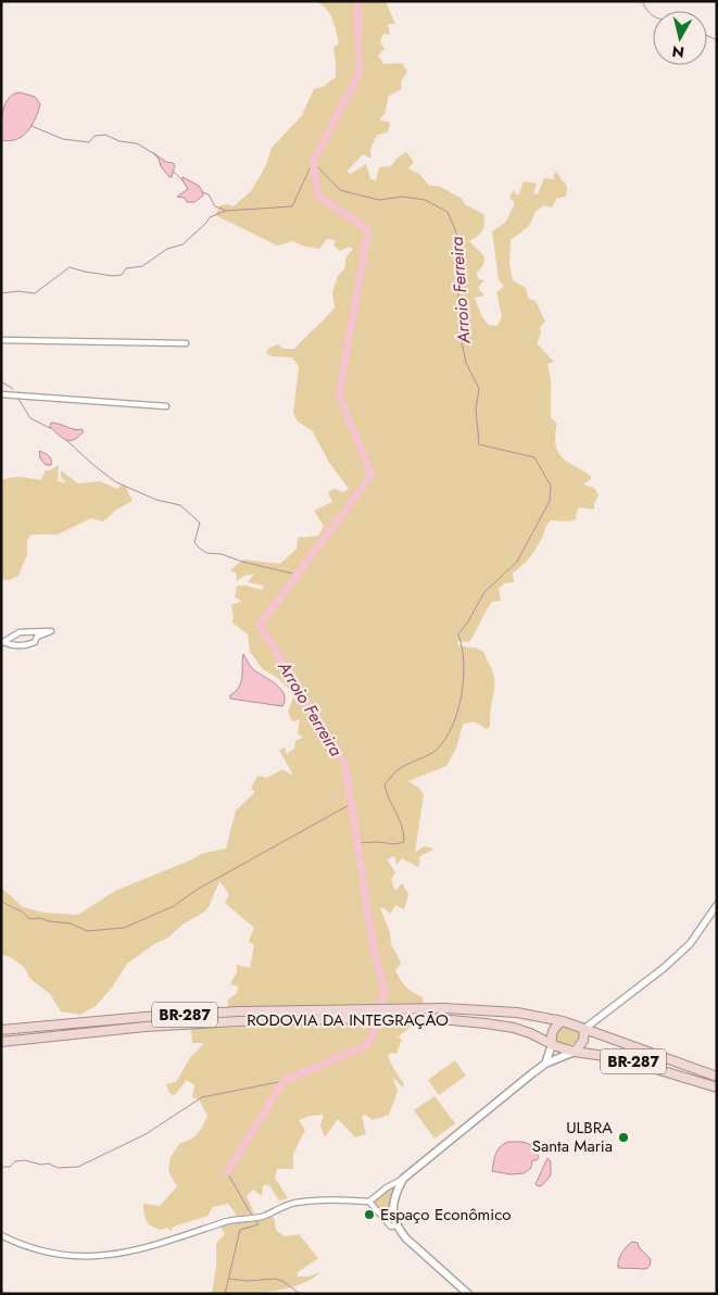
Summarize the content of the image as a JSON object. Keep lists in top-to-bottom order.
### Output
{
  "streets": {
    "highway": ["BR-287", "RODOVIA DA INTEGRAÇÃO"]
  },
  "water": ["Arroio Ferreira"],
  "places": ["ULBRA Santa Maria", "Espaço Econômico"],
  "north": "bottom"
}
